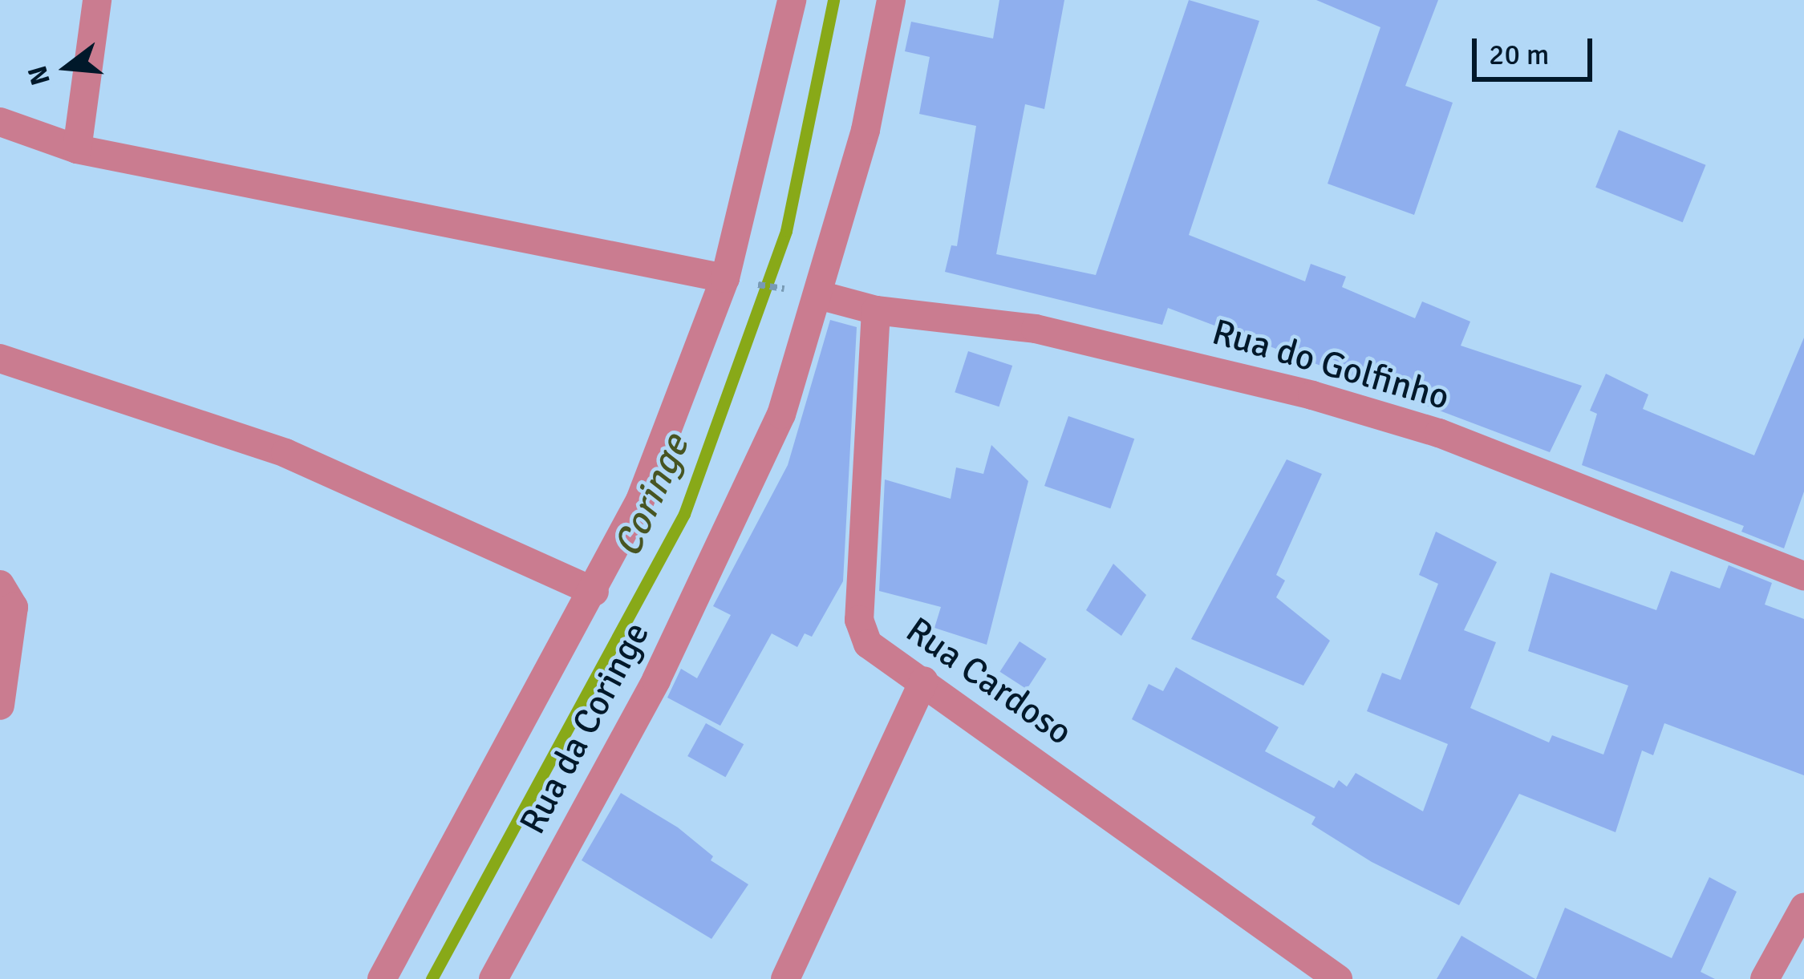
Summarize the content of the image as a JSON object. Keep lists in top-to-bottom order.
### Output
{
  "streets": {
    "street": ["Rua do Golfinho", "Rua Cardoso", "Rua da Coringe"]
  },
  "crossings": [
    ["Rua do Golfinho", "Rua Cardoso"],
    ["Rua do Golfinho", "Rua da Coringe"]
  ],
  "water": ["Coringe"],
  "scale_bar": "20 m",
  "north": "left"
}
